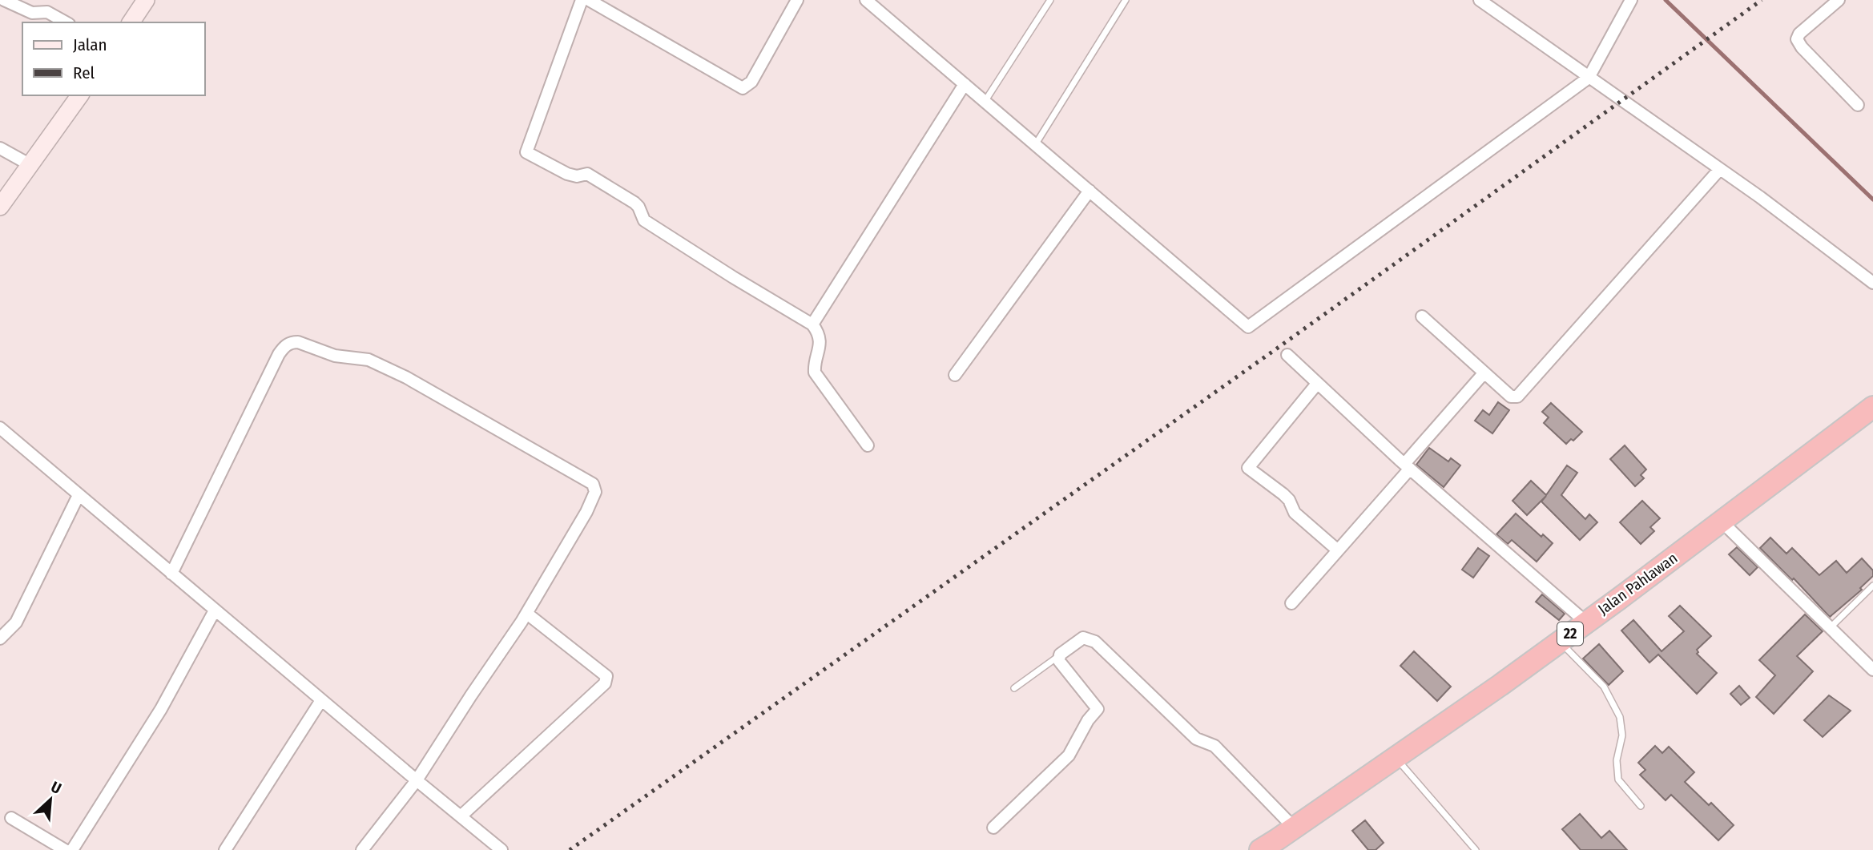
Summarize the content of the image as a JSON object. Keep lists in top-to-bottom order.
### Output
{
  "streets": {
    "highway": ["Jalan Pahlawan", "22"]
  },
  "legend": ["Jalan", "Rel"],
  "north": "top right"
}
